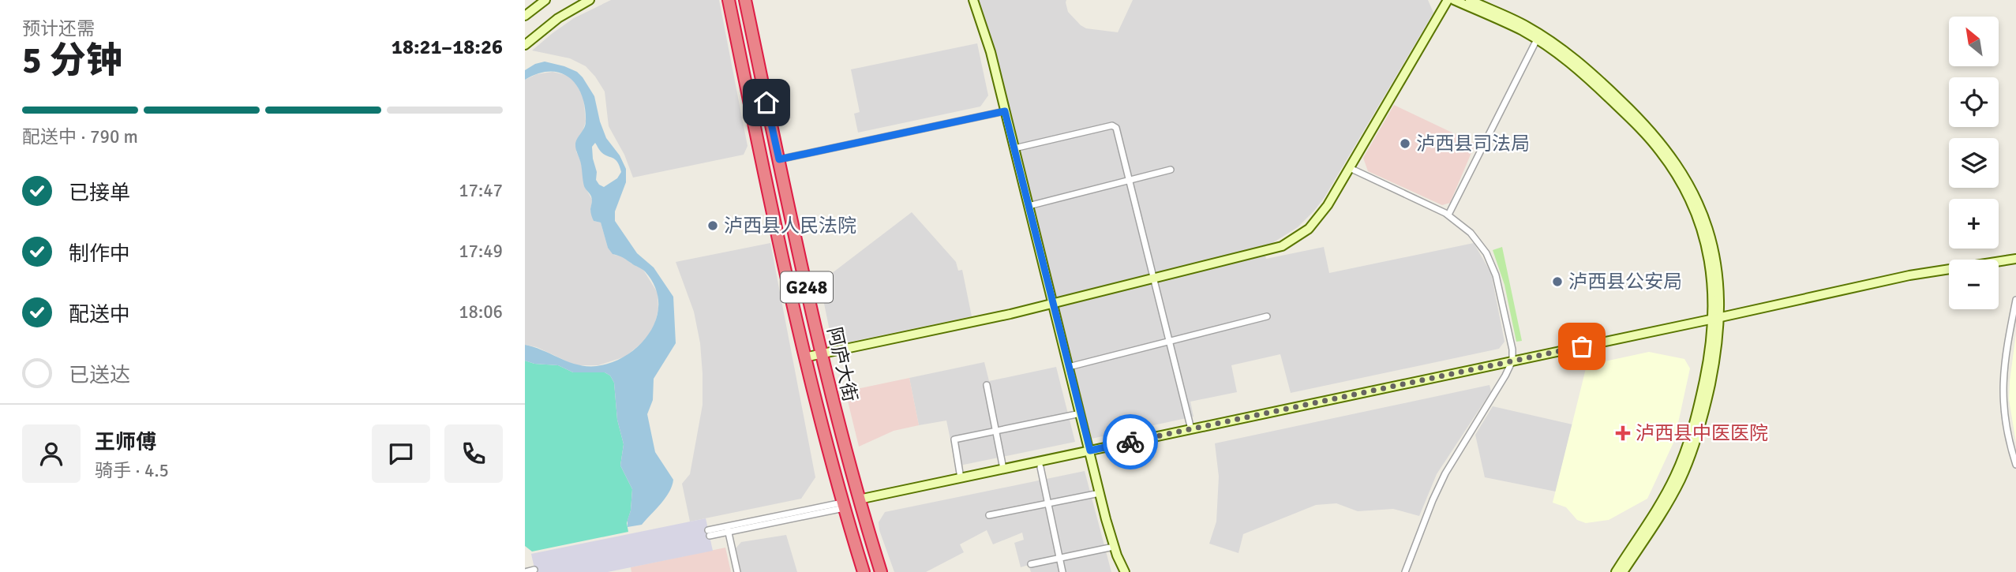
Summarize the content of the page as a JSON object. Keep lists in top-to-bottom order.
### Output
{
  "streets": {
    "highway": ["G248", "阿庐大街"]
  },
  "crossings": [
    ["G248", "阿庐大街"]
  ],
  "places": {
    "other": ["泸西县司法局", "泸西县人民法院", "泸西县公安局"],
    "health": ["泸西县中医医院"]
  },
  "north": "top left",
  "page": {
    "heading": ["5 分钟", "预计还需", "18:21–18:26"],
    "panel": ["王师傅", "骑手 · 4.5"],
    "map_buttons": ["+", "−"],
    "bar": "配送中 · 790 m",
    "list": [
      ["已接单", "17:47"],
      ["制作中", "17:49"],
      ["配送中", "18:06"],
      "已送达"
    ]
  }
}
